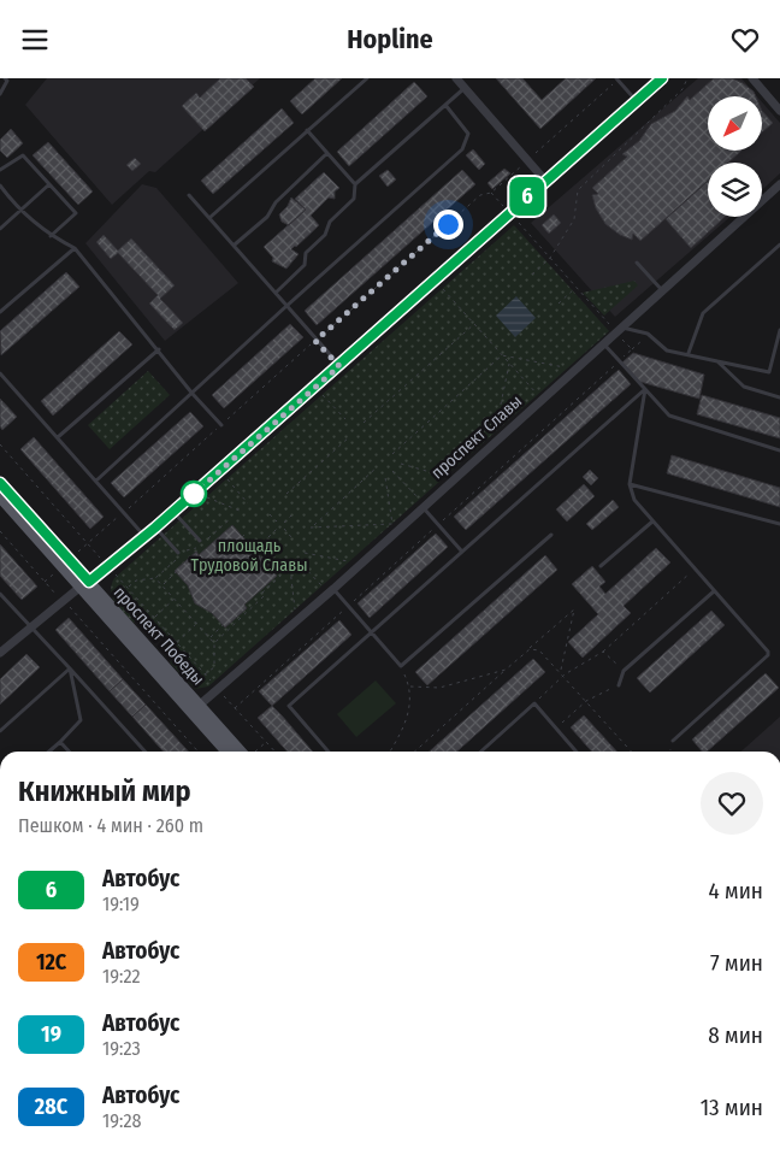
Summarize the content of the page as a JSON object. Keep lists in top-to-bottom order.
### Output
{
  "streets": {
    "main road": ["проспект Победы"],
    "street": ["проспект Славы"]
  },
  "crossings": [
    ["проспект Славы", "проспект Победы"]
  ],
  "parks": ["площадь Трудовой Славы"],
  "lines": ["bus line 6"],
  "north": "bottom left",
  "page": {
    "header": "Hopline",
    "on_map": "6",
    "heading": ["Книжный мир", "Пешком · 4 мин · 260 m"],
    "list": [
      {
        "mark": "6",
        "name": "Автобус",
        "note": "19:19",
        "value": "4 мин"
      },
      {
        "mark": "12С",
        "name": "Автобус",
        "note": "19:22",
        "value": "7 мин"
      },
      {
        "mark": "19",
        "name": "Автобус",
        "note": "19:23",
        "value": "8 мин"
      },
      {
        "mark": "28С",
        "name": "Автобус",
        "note": "19:28",
        "value": "13 мин"
      }
    ]
  }
}
